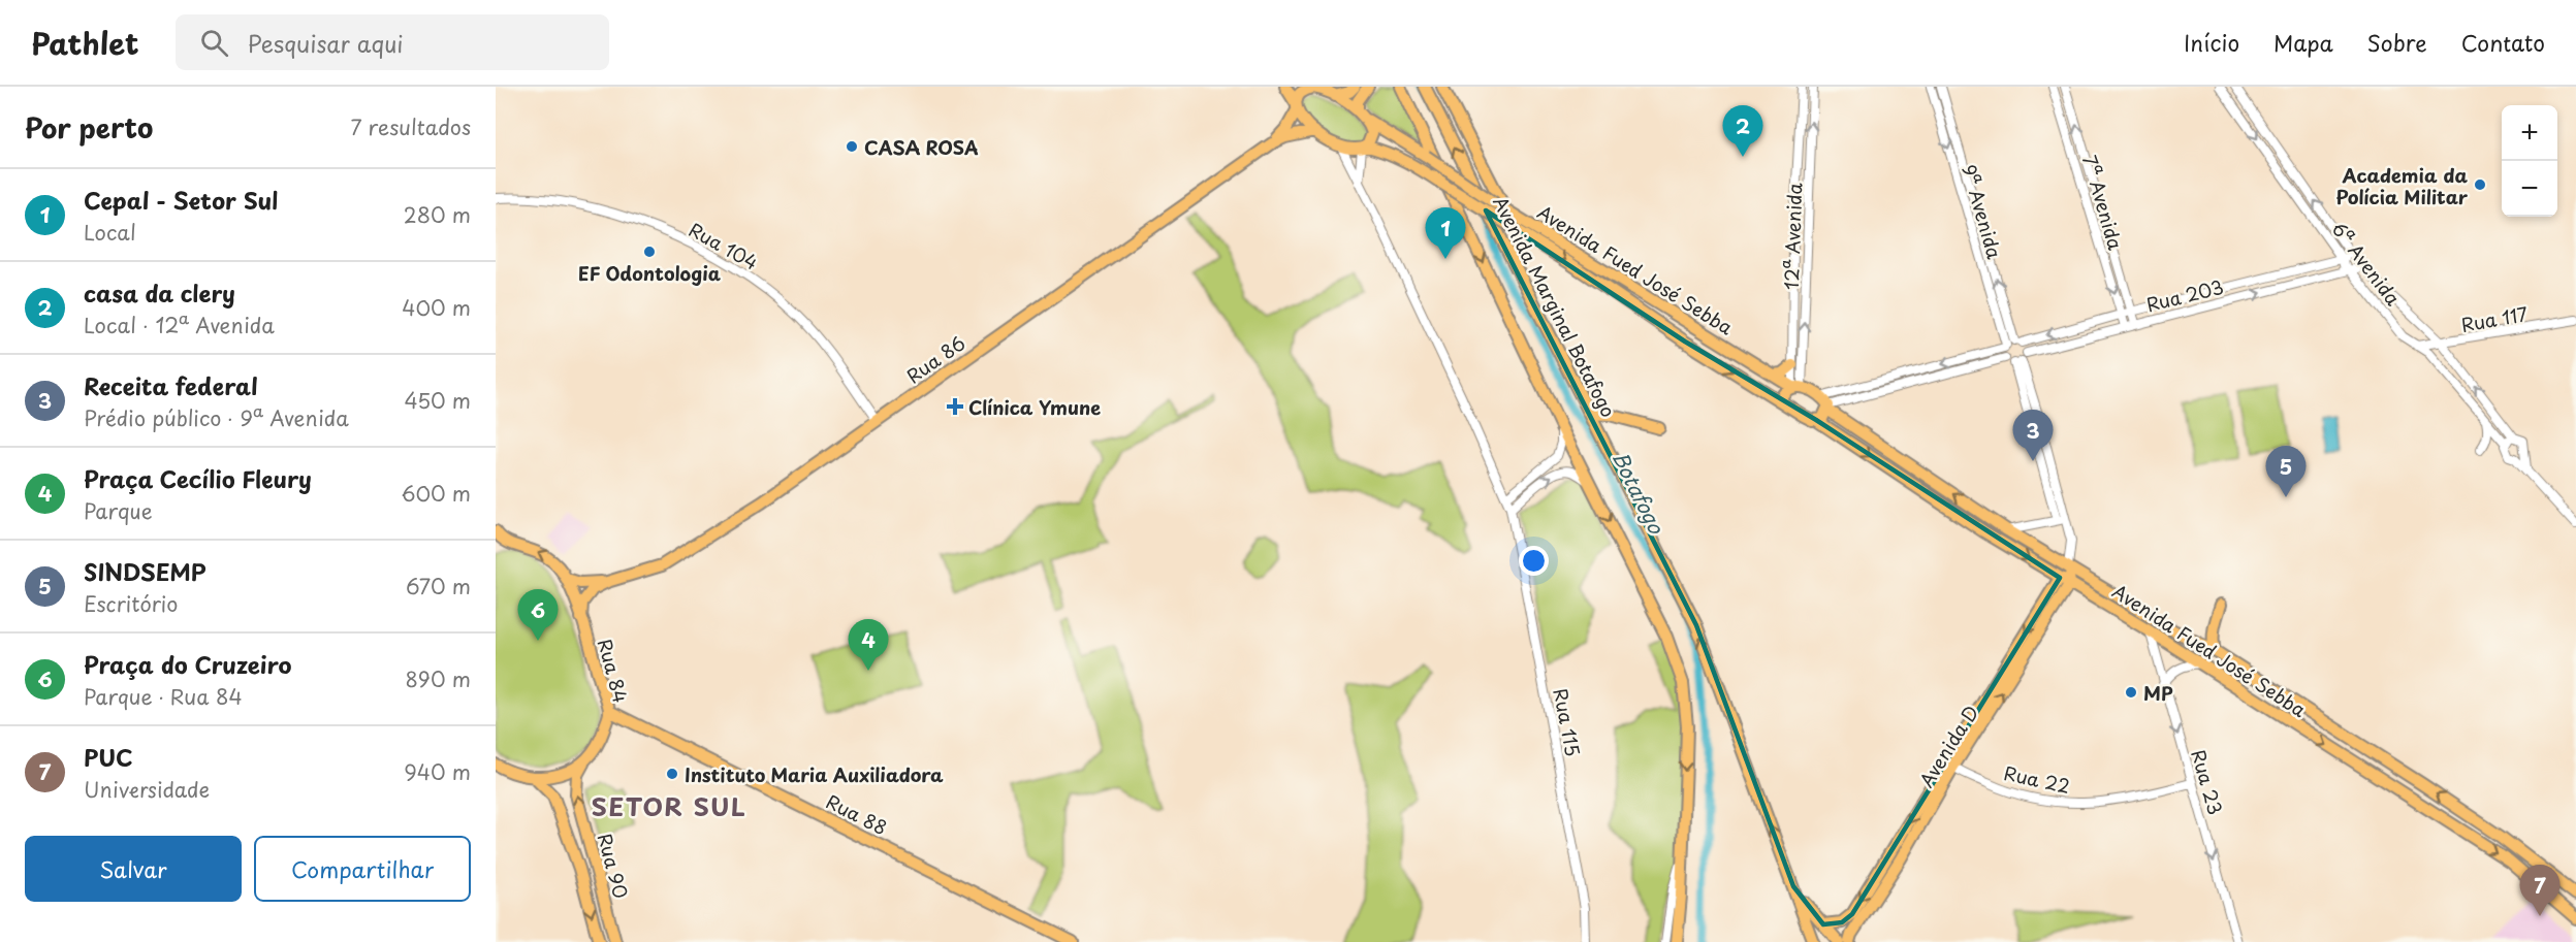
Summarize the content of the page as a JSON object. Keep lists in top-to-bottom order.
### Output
{
  "streets": {
    "main road": [
      "Avenida Fued José Sebba",
      "Avenida Marginal Botafogo",
      "Rua 86",
      "Rua 84",
      "Avenida D",
      "Rua 88",
      "Rua 90"
    ],
    "street": [
      "7ª Avenida",
      "9ª Avenida",
      "12ª Avenida",
      "Rua 104",
      "6ª Avenida",
      "Rua 203",
      "Rua 117",
      "Rua 115",
      "Rua 22",
      "Rua 23"
    ]
  },
  "crossings": [
    ["7ª Avenida", "Rua 203"],
    ["9ª Avenida", "Rua 203"],
    ["12ª Avenida", "Avenida Fued José Sebba"],
    ["Rua 104", "Rua 86"],
    ["6ª Avenida", "Rua 203"],
    ["6ª Avenida", "Rua 117"],
    ["Avenida Fued José Sebba", "Rua 86"],
    ["Avenida Fued José Sebba", "Rua 115"],
    ["Avenida Fued José Sebba", "Avenida D"],
    ["Avenida Fued José Sebba", "Rua 23"],
    ["Avenida Marginal Botafogo", "Avenida D"],
    ["Rua 86", "Rua 84"],
    ["Rua 84", "Rua 88"],
    ["Rua 84", "Rua 90"],
    ["Avenida D", "Rua 22"],
    ["Rua 22", "Rua 23"]
  ],
  "one_way": ["Rua 23"],
  "districts": ["SETOR SUL"],
  "water": ["Botafogo"],
  "places": {
    "other": [
      "CASA ROSA",
      "Academia da Polícia Militar",
      "EF Odontologia",
      "MP",
      "Instituto Maria Auxiliadora"
    ],
    "health": ["Clínica Ymune"]
  },
  "page": {
    "header": "Pathlet",
    "search": "Pesquisar aqui",
    "nav": [
      "Início",
      "Mapa",
      "Sobre",
      "Contato"
    ],
    "heading": ["Por perto", "7 resultados"],
    "map_buttons": ["+", "−"],
    "pins": [
      "2",
      "1",
      "3",
      "5",
      "6",
      "4",
      "7"
    ],
    "list": [
      {
        "mark": "1",
        "name": "Cepal - Setor Sul",
        "note": "Local",
        "value": "280 m"
      },
      {
        "mark": "2",
        "name": "casa da clery",
        "note": "Local · 12ª Avenida",
        "value": "400 m"
      },
      {
        "mark": "3",
        "name": "Receita federal",
        "note": "Prédio público · 9ª Avenida",
        "value": "450 m"
      },
      {
        "mark": "4",
        "name": "Praça Cecílio Fleury",
        "note": "Parque",
        "value": "600 m"
      },
      {
        "mark": "5",
        "name": "SINDSEMP",
        "note": "Escritório",
        "value": "670 m"
      },
      {
        "mark": "6",
        "name": "Praça do Cruzeiro",
        "note": "Parque · Rua 84",
        "value": "890 m"
      },
      {
        "mark": "7",
        "name": "PUC",
        "note": "Universidade",
        "value": "940 m"
      }
    ],
    "buttons": ["Salvar", "Compartilhar"]
  }
}
